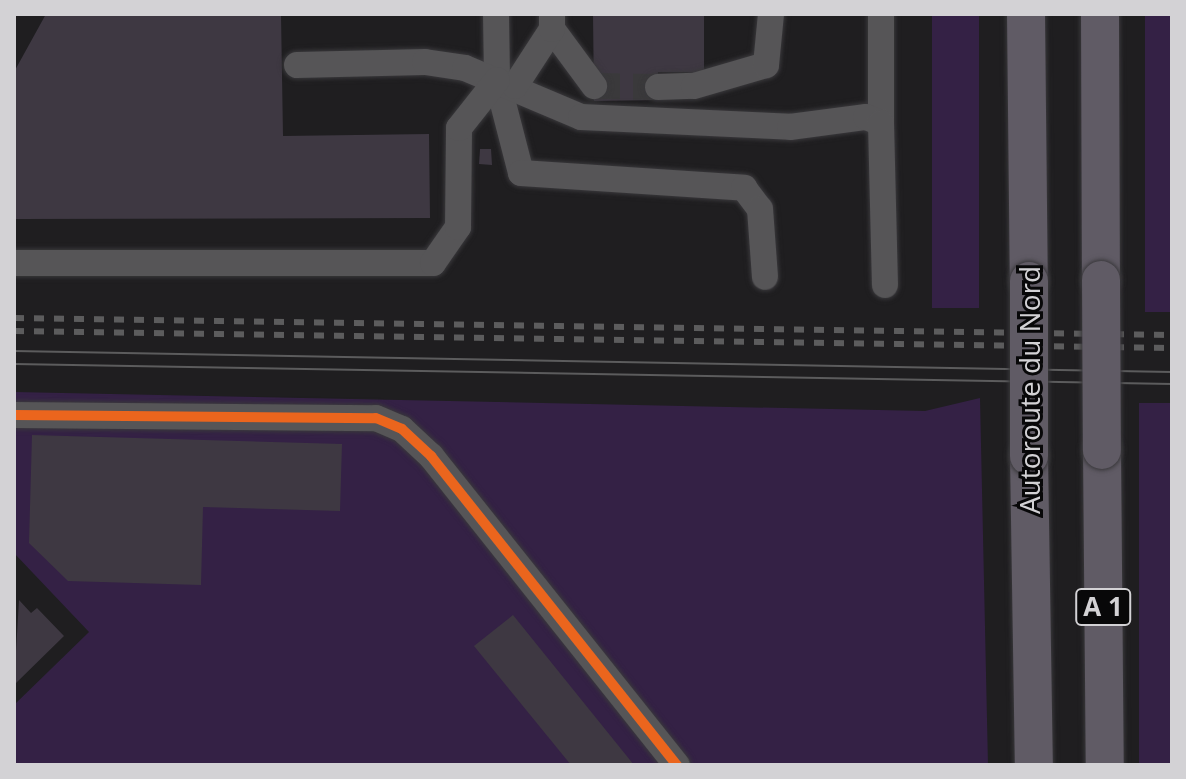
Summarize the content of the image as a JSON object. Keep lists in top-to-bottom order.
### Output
{
  "streets": {
    "highway": ["Autoroute du Nord", "A 1"]
  }
}
